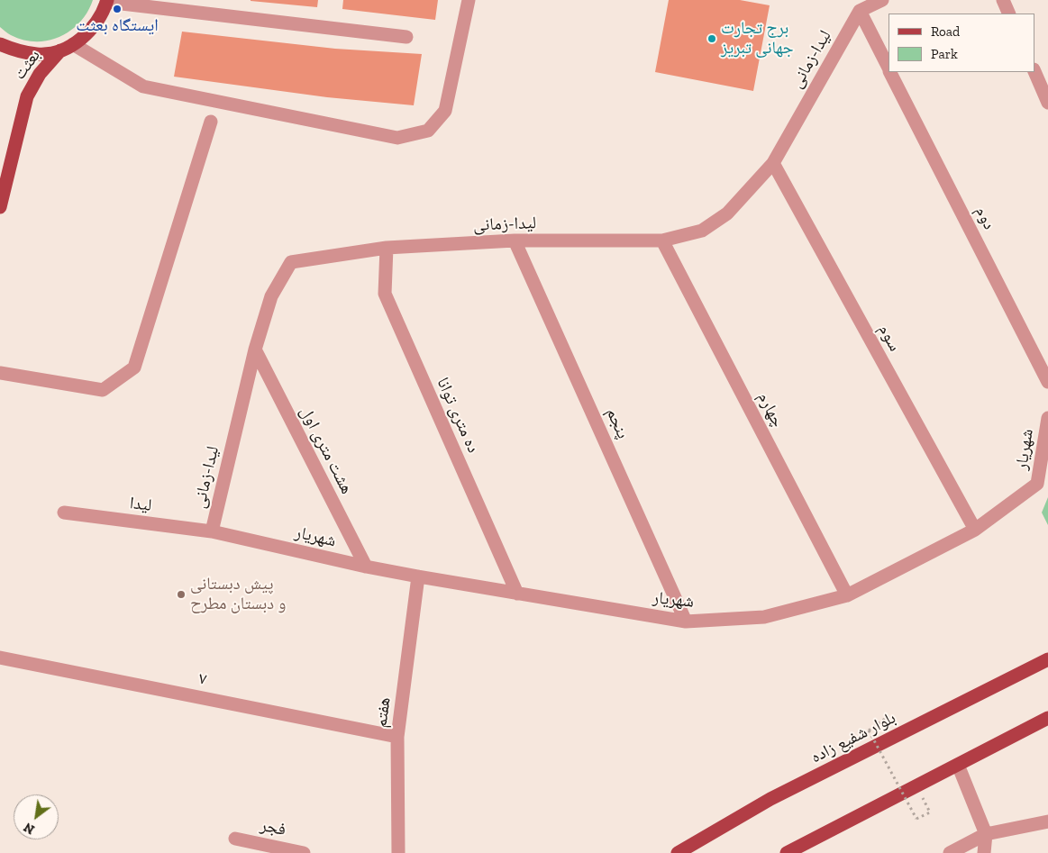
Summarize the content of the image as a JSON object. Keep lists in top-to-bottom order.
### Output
{
  "streets": {
    "main road": ["بعثت", "بلوار شفیع زاده"],
    "street": [
      "لیدا-زمانی",
      "دوم",
      "سوم",
      "چهارم",
      "ده متری توانا",
      "پنجم",
      "شهریار",
      "هشت متری اول",
      "لیدا",
      "۷",
      "هفتم",
      "فجر"
    ]
  },
  "crossings": [
    ["لیدا-زمانی", "دوم"],
    ["لیدا-زمانی", "سوم"],
    ["لیدا-زمانی", "چهارم"],
    ["لیدا-زمانی", "ده متری توانا"],
    ["لیدا-زمانی", "پنجم"],
    ["لیدا-زمانی", "شهریار"],
    ["لیدا-زمانی", "هشت متری اول"],
    ["لیدا-زمانی", "لیدا"],
    ["سوم", "شهریار"],
    ["چهارم", "شهریار"],
    ["ده متری توانا", "شهریار"],
    ["پنجم", "شهریار"],
    ["شهریار", "هشت متری اول"],
    ["شهریار", "لیدا"],
    ["شهریار", "هفتم"],
    ["۷", "هفتم"]
  ],
  "places": ["ایستگاه بعثت", "برج تجارت جهانی تبریز", "پیش دبستانی و دبستان مطرح"],
  "legend": ["Road", "Park"],
  "north": "bottom left"
}
